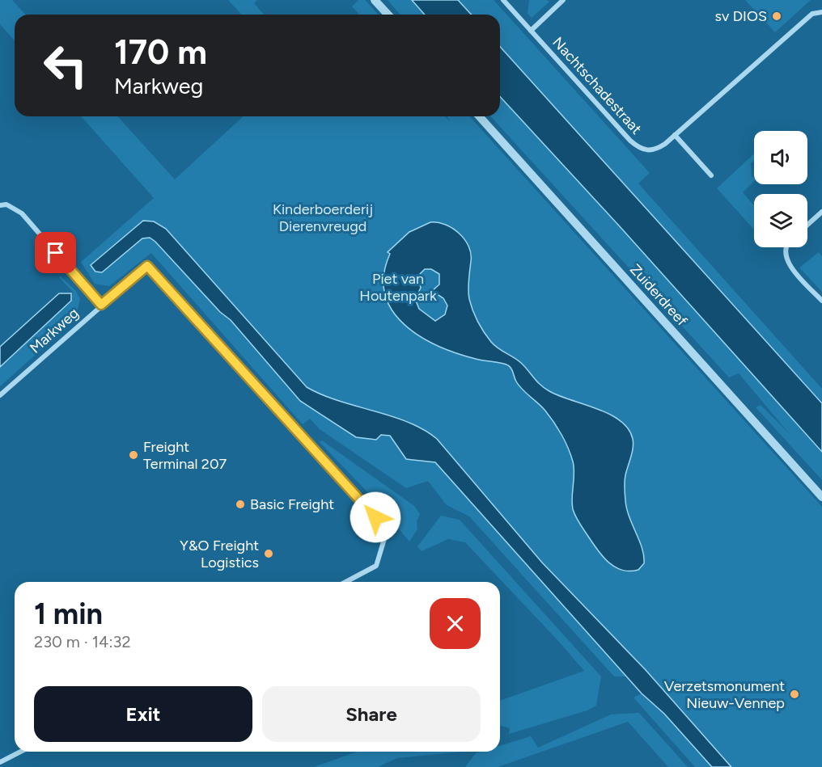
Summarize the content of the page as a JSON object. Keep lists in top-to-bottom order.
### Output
{
  "streets": {
    "street": ["Nachtschadestraat", "Zuiderdreef", "Markweg"]
  },
  "parks": ["Kinderboerderij Dierenvreugd", "Piet van Houtenpark"],
  "places": [
    "sv DIOS",
    "Freight Terminal 207",
    "Basic Freight",
    "Y&O Freight Logistics",
    "Verzetsmonument Nieuw-Vennep"
  ],
  "page": {
    "turn": ["170 m", "Markweg"],
    "heading": ["1 min", "230 m · 14:32"],
    "buttons": ["Exit", "Share"]
  }
}
